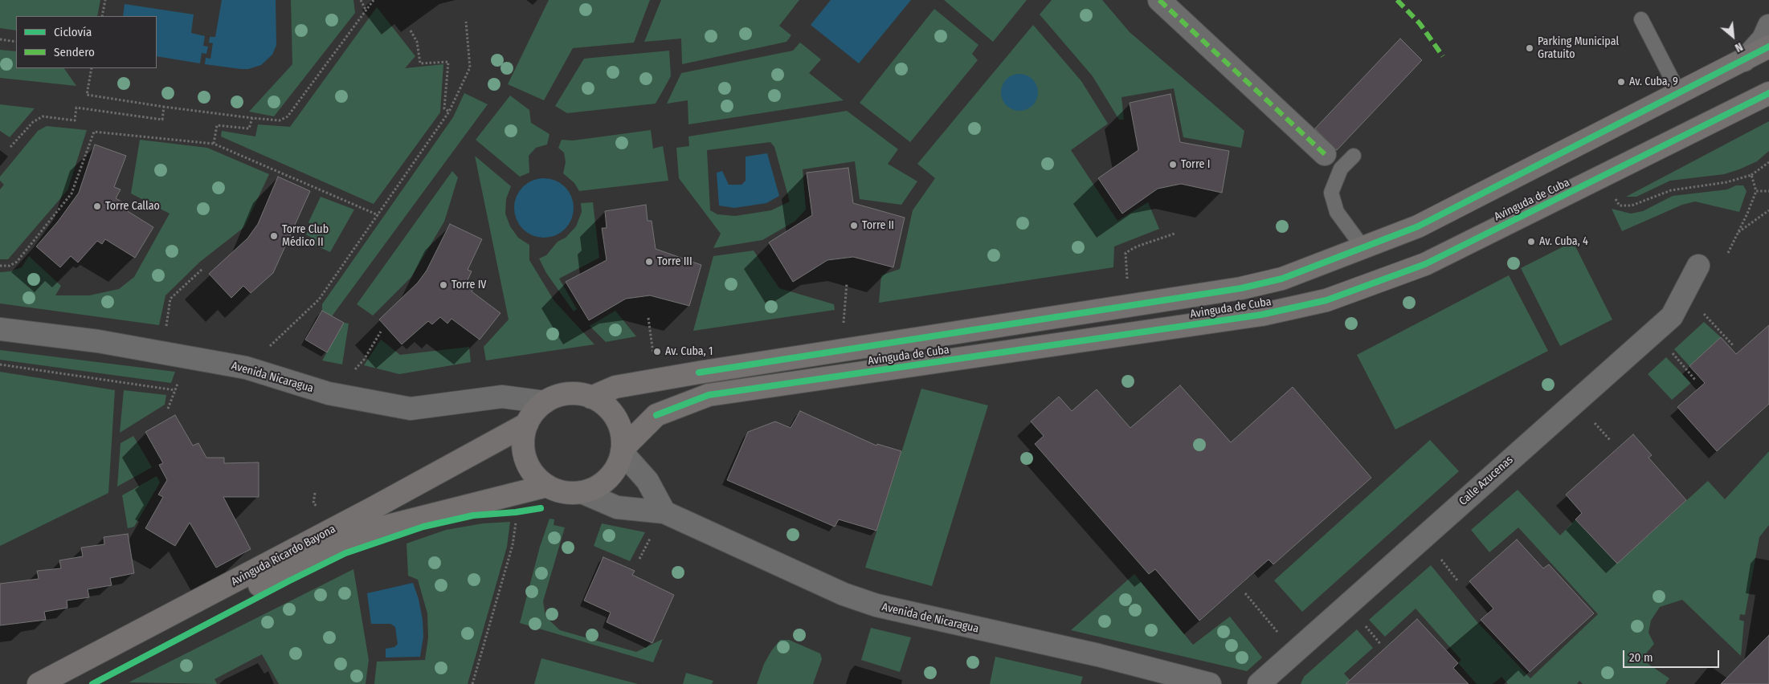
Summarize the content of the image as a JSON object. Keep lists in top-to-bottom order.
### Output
{
  "streets": {
    "main road": ["Avinguda de Cuba", "Avinguda Ricardo Bayona"],
    "street": ["Avenida Nicaragua", "Calle Azucenas", "Avenida de Nicaragua"]
  },
  "crossings": [
    ["Avinguda de Cuba", "Avenida Nicaragua"],
    ["Avinguda de Cuba", "Avinguda Ricardo Bayona"],
    ["Avinguda de Cuba", "Avenida de Nicaragua"],
    ["Avenida Nicaragua", "Avinguda Ricardo Bayona"],
    ["Avenida Nicaragua", "Avenida de Nicaragua"],
    ["Avinguda Ricardo Bayona", "Avenida de Nicaragua"]
  ],
  "places": [
    "Parking Municipal Gratuito",
    "Av. Cuba, 9",
    "Torre I",
    "Torre Callao",
    "Torre II",
    "Torre Club Médico II",
    "Av. Cuba, 4",
    "Torre III",
    "Torre IV",
    "Av. Cuba, 1"
  ],
  "legend": ["Ciclovía", "Sendero"],
  "scale_bar": "20 m",
  "north": "bottom right"
}
